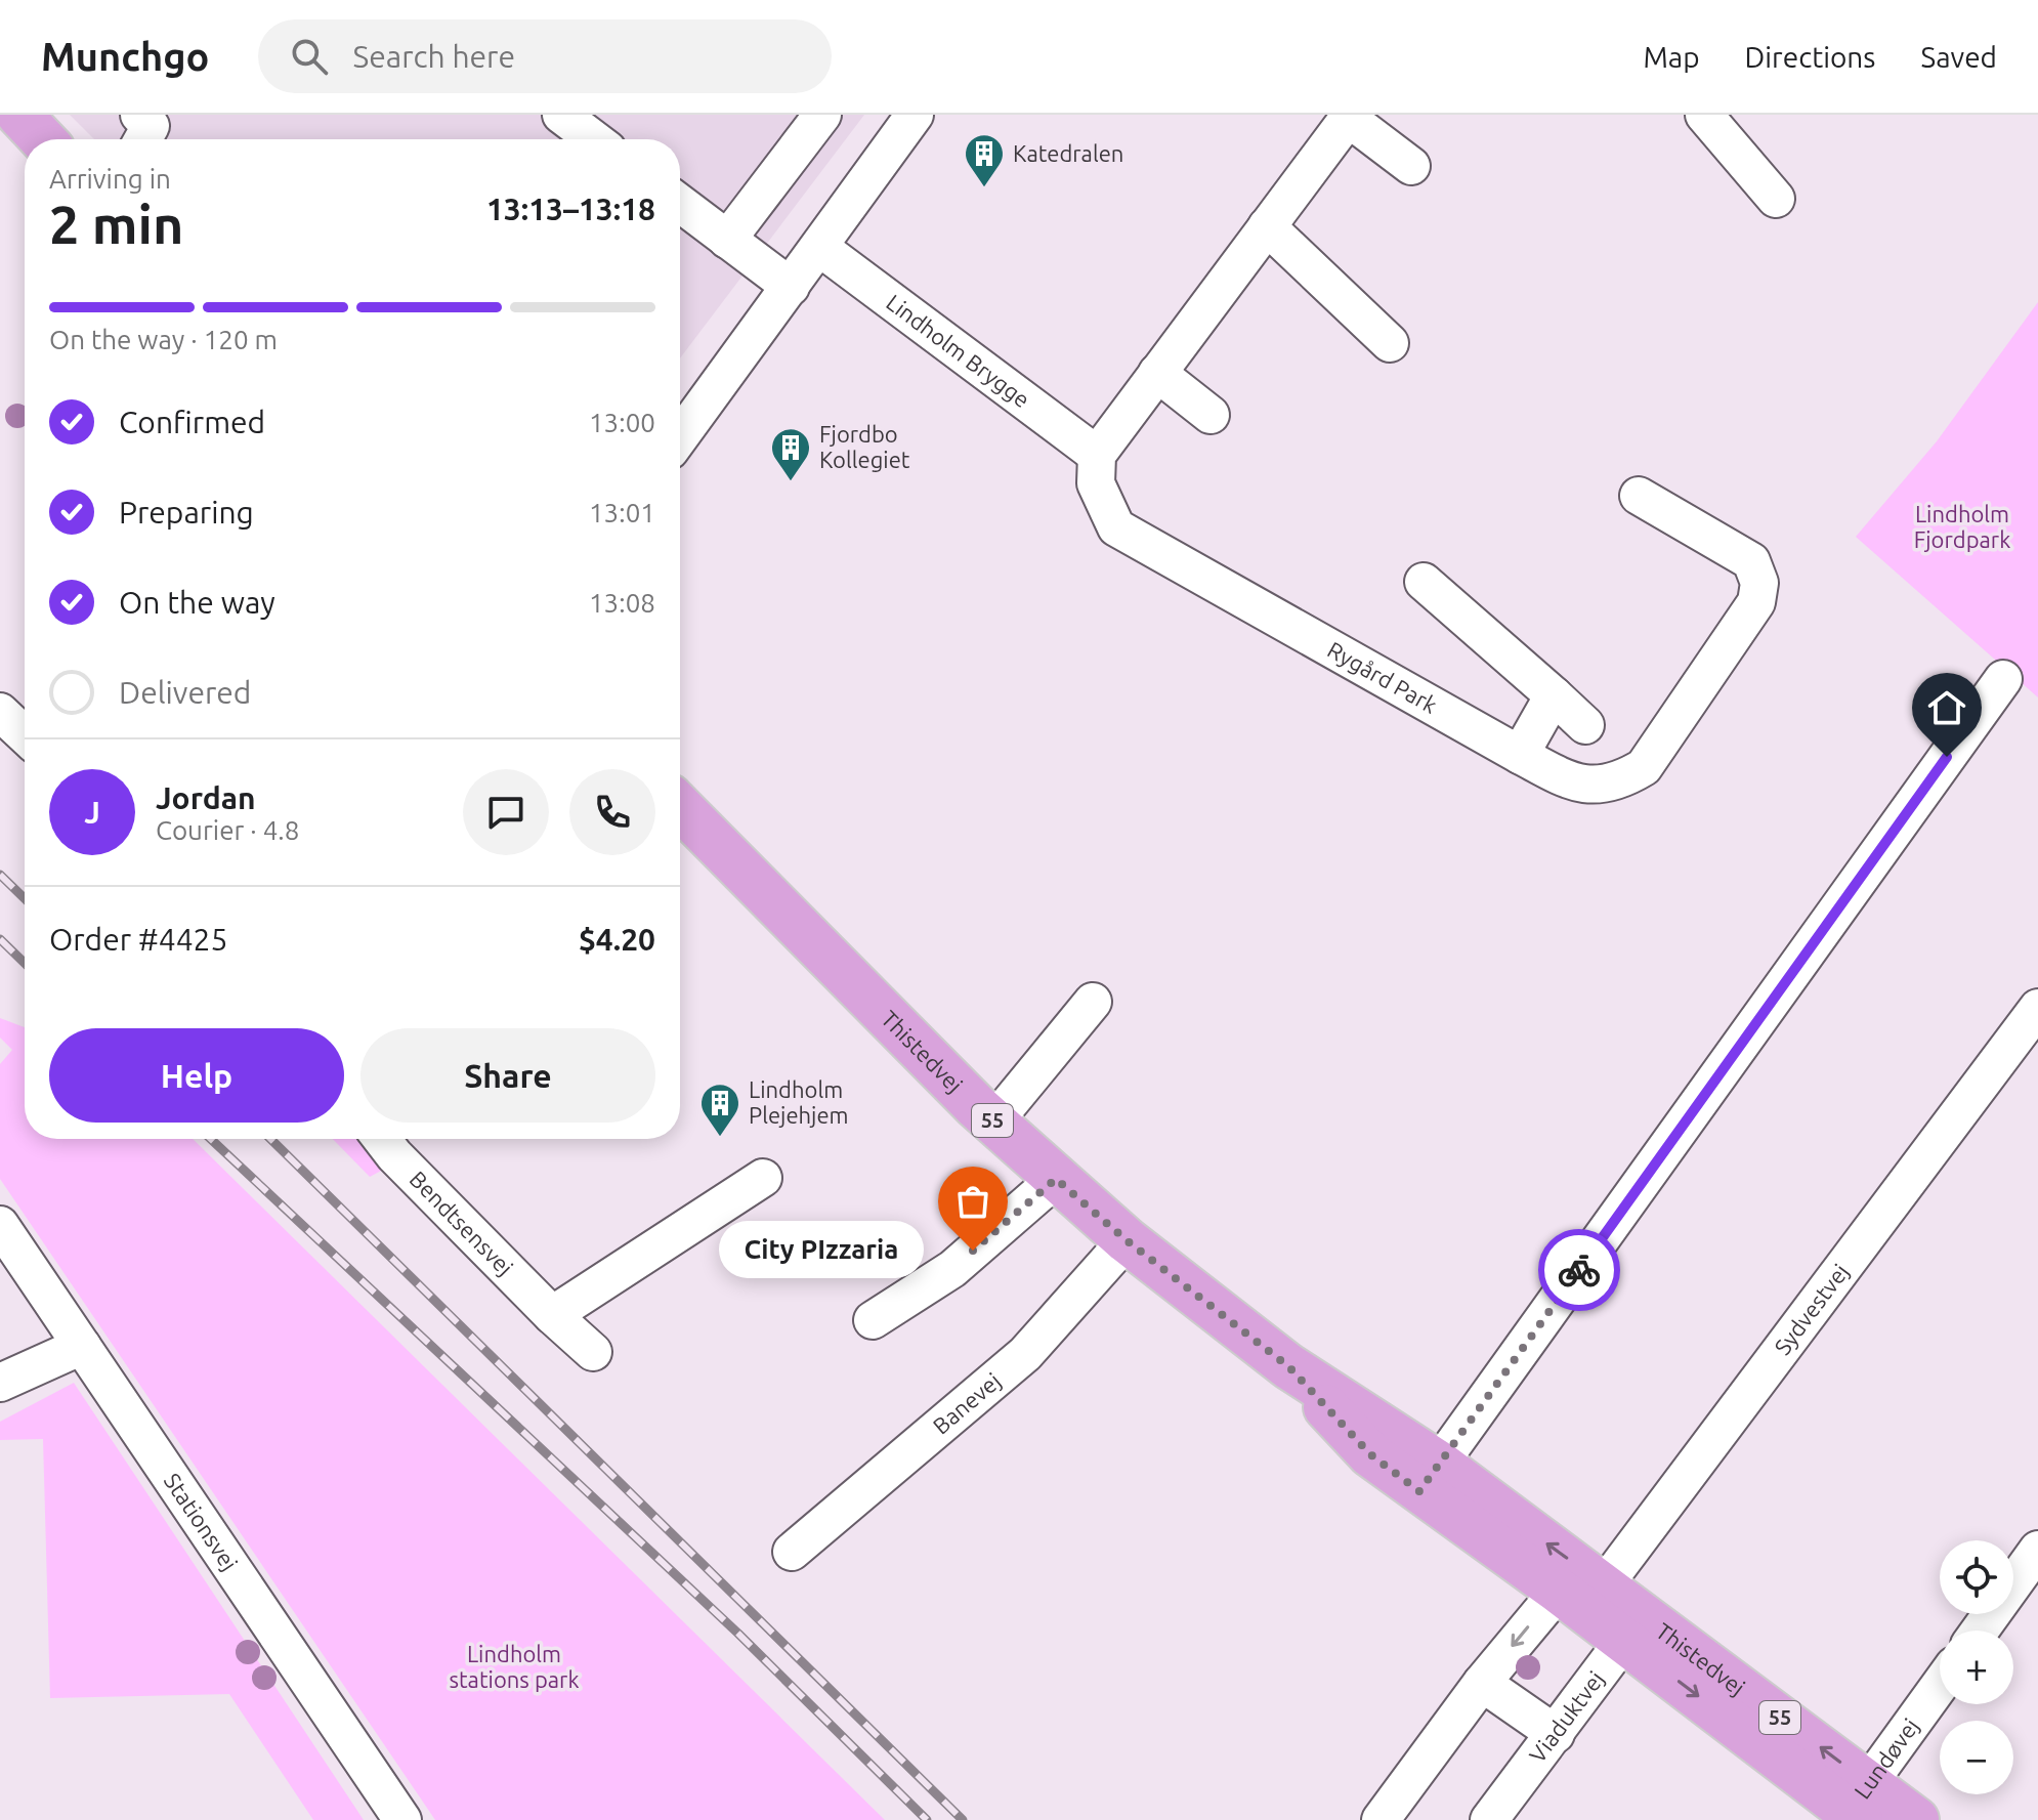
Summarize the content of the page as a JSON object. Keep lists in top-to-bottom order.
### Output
{
  "streets": {
    "main road": ["Thistedvej", "55"],
    "street": [
      "Lindholm Brygge",
      "Rygård Park",
      "Bendtsensvej",
      "Sydvestvej",
      "Banevej",
      "Stationsvej",
      "Viaduktvej",
      "Lundøvej"
    ]
  },
  "crossings": [
    ["Lindholm Brygge", "Rygård Park"],
    ["Thistedvej", "Sydvestvej"],
    ["Thistedvej", "Banevej"],
    ["Thistedvej", "Viaduktvej"],
    ["Thistedvej", "Lundøvej"]
  ],
  "parks": ["Lindholm Fjordpark", "Lindholm stations park"],
  "places": {
    "building": ["Katedralen", "Fjordbo Kollegiet", "Lindholm Plejehjem"],
    "other": ["City PIzzaria"]
  },
  "page": {
    "header": "Munchgo",
    "search": "Search here",
    "nav": ["Map", "Directions", "Saved"],
    "heading": ["2 min", "Arriving in", "13:13–13:18"],
    "panel": [
      "Jordan",
      "Courier · 4.8",
      "Order #4425",
      "$4.20"
    ],
    "bar": "On the way · 120 m",
    "list": [
      ["Confirmed", "13:00"],
      ["Preparing", "13:01"],
      ["On the way", "13:08"],
      "Delivered"
    ],
    "round": "J",
    "buttons": ["Help", "Share"],
    "bubble": "City PIzzaria",
    "map_buttons": ["+", "−"]
  }
}
